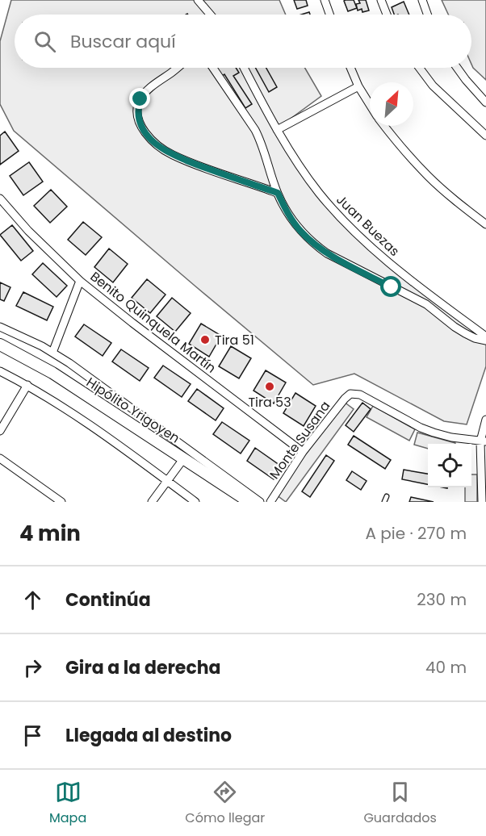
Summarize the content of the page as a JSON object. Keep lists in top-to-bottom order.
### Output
{
  "streets": {
    "main road": ["Hipólito Yrigoyen"],
    "street": ["Juan Buezas", "Benito Quinquela Martín", "Monte Susana"]
  },
  "crossings": [
    ["Benito Quinquela Martín", "Monte Susana"]
  ],
  "places": ["Tira 51", "Tira 53"],
  "north": "top right",
  "page": {
    "search": "Buscar aquí",
    "heading": ["4 min", "A pie · 270 m"],
    "list": [
      ["Continúa", "230 m"],
      ["Gira a la derecha", "40 m"],
      "Llegada al destino"
    ],
    "nav": ["Mapa", "Cómo llegar", "Guardados"]
  }
}
